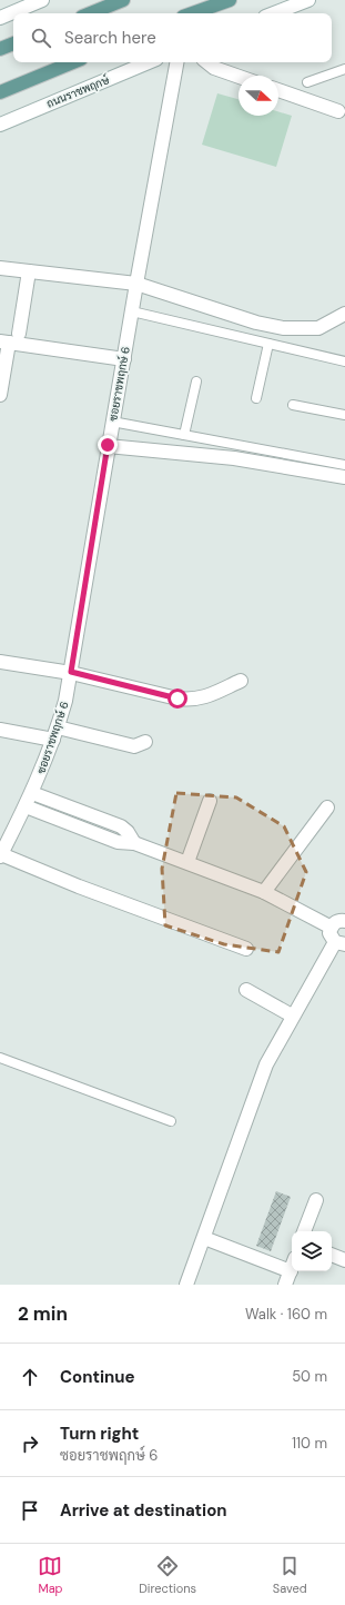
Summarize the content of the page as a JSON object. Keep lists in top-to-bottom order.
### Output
{
  "streets": {
    "street": ["ถนนราชพฤกษ์", "ซอยราชพฤกษ์ 6"]
  },
  "north": "right",
  "page": {
    "search": "Search here",
    "heading": ["2 min", "Walk · 160 m"],
    "list": [
      ["Continue", "50 m"],
      ["Turn right", "ซอยราชพฤกษ์ 6", "110 m"],
      "Arrive at destination"
    ],
    "nav": ["Map", "Directions", "Saved"]
  }
}
